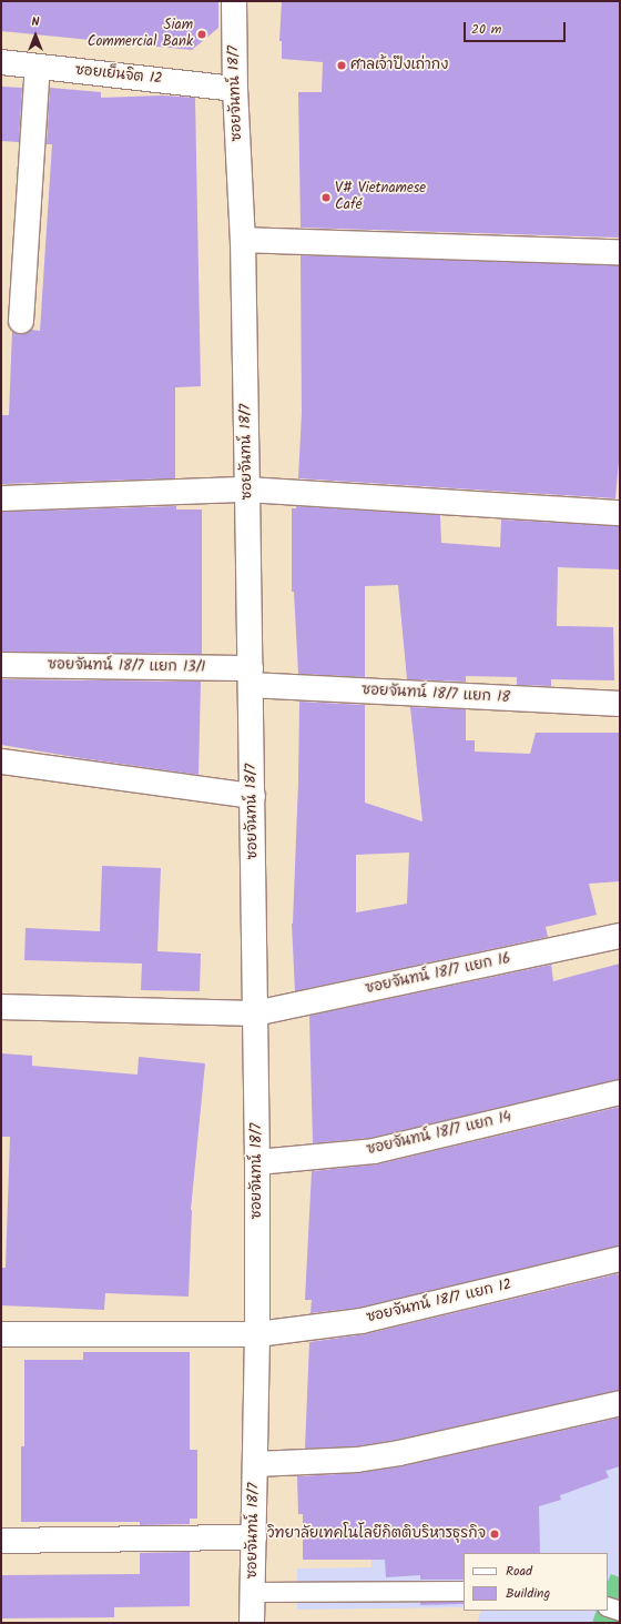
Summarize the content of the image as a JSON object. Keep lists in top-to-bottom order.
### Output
{
  "streets": {
    "street": [
      "ซอยเย็นจิต 12",
      "ซอยจันทน์ 18/7",
      "ซอยจันทน์ 18/7 แยก 13/1",
      "ซอยจันทน์ 18/7 แยก 18",
      "ซอยจันทน์ 18/7 แยก 16",
      "ซอยจันทน์ 18/7 แยก 14",
      "ซอยจันทน์ 18/7 แยก 12"
    ]
  },
  "crossings": [
    ["ซอยเย็นจิต 12", "ซอยจันทน์ 18/7"],
    ["ซอยจันทน์ 18/7", "ซอยจันทน์ 18/7 แยก 13/1"],
    ["ซอยจันทน์ 18/7", "ซอยจันทน์ 18/7 แยก 18"],
    ["ซอยจันทน์ 18/7", "ซอยจันทน์ 18/7 แยก 16"],
    ["ซอยจันทน์ 18/7", "ซอยจันทน์ 18/7 แยก 14"],
    ["ซอยจันทน์ 18/7", "ซอยจันทน์ 18/7 แยก 12"],
    ["ซอยจันทน์ 18/7 แยก 13/1", "ซอยจันทน์ 18/7 แยก 18"]
  ],
  "places": [
    "Siam Commercial Bank",
    "ศาลเจ้าปึงเถ่ากง",
    "V# Vietnamese Café",
    "วิทยาลัยเทคโนโลยีกิตติบริหารธุรกิจ"
  ],
  "legend": ["Road", "Building"],
  "scale_bar": "20 m",
  "north": "top"
}
